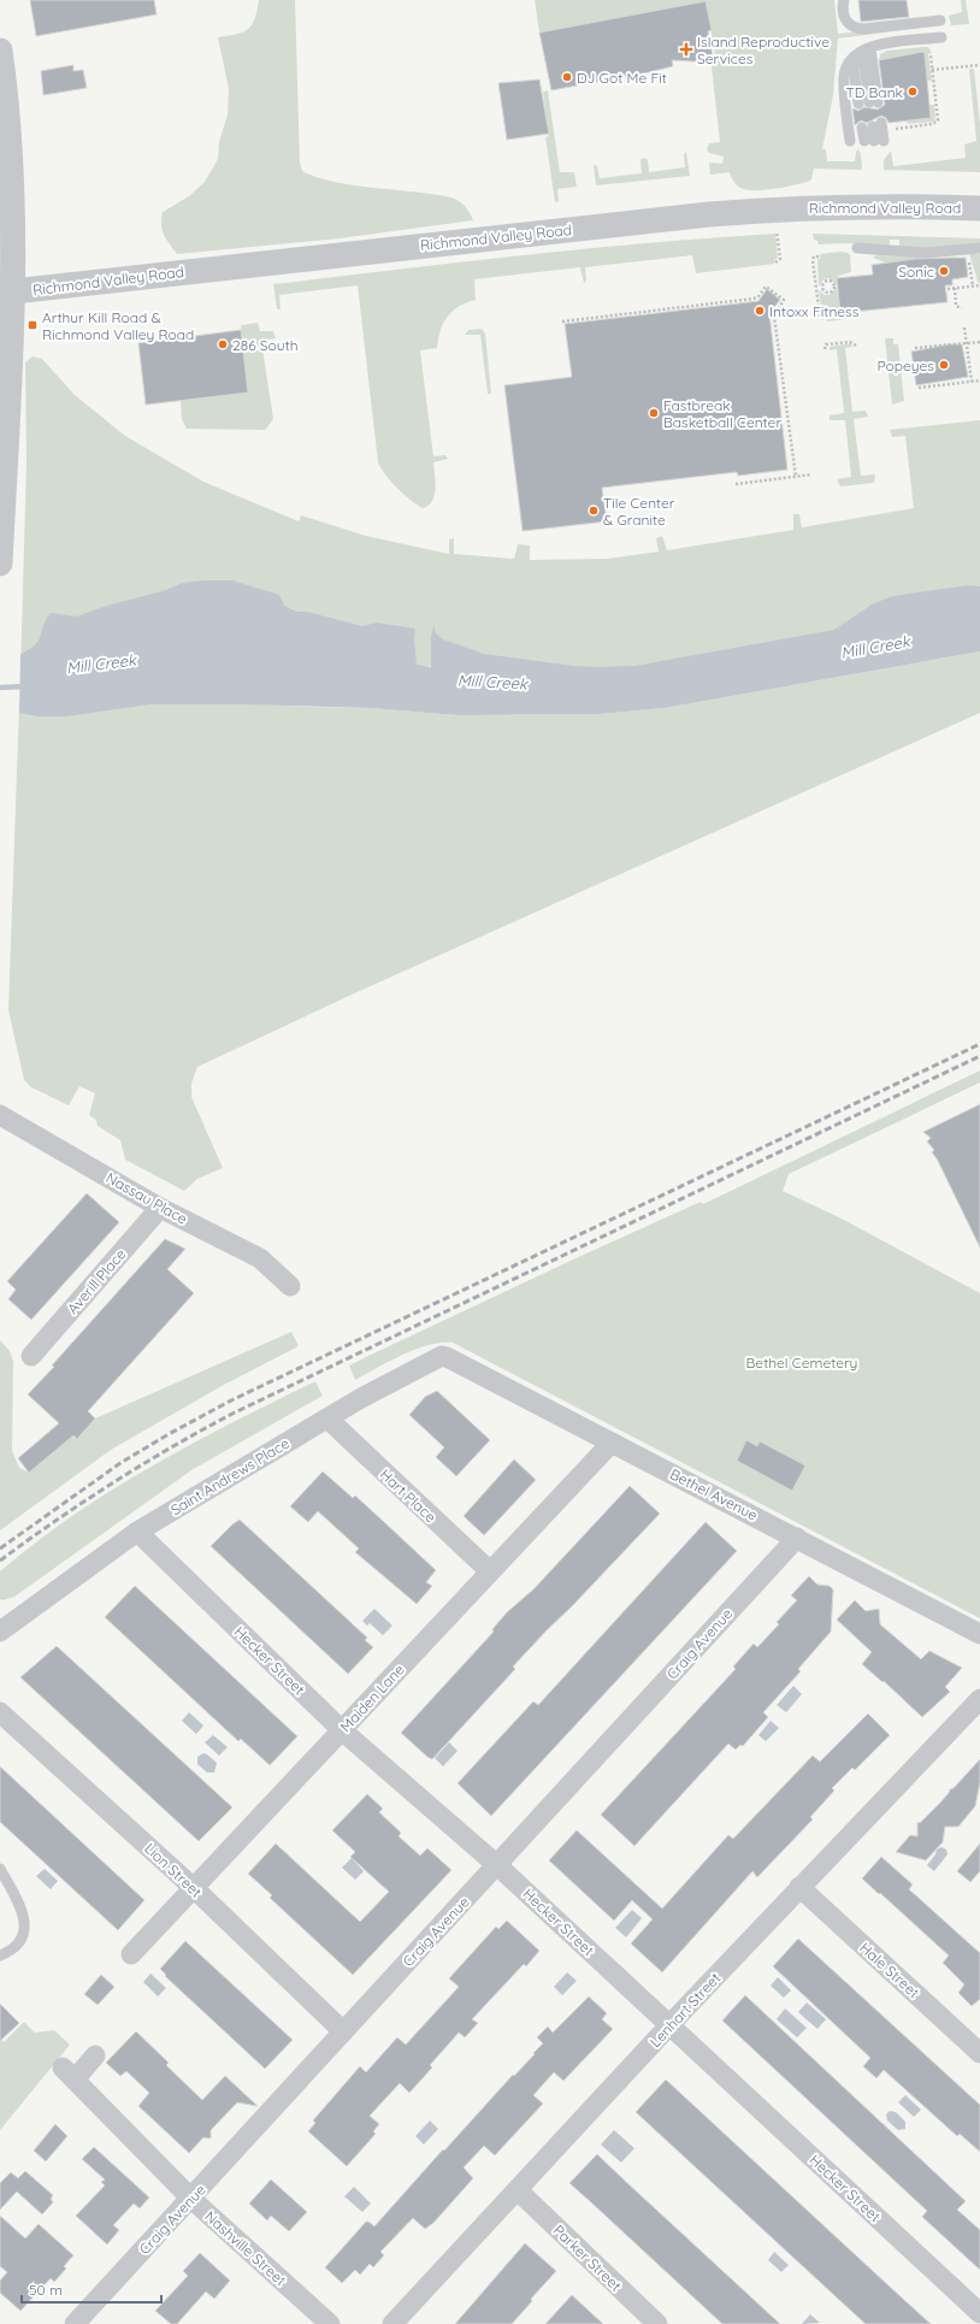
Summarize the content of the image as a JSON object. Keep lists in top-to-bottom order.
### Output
{
  "streets": {
    "street": [
      "Richmond Valley Road",
      "Nassau Place",
      "Averill Place",
      "Saint Andrews Place",
      "Bethel Avenue",
      "Hart Place",
      "Craig Avenue",
      "Hecker Street",
      "Maiden Lane",
      "Lion Street",
      "Hale Street",
      "Lenhart Street",
      "Nashville Street",
      "Parker Street"
    ]
  },
  "crossings": [
    ["Nassau Place", "Averill Place"],
    ["Saint Andrews Place", "Bethel Avenue"],
    ["Saint Andrews Place", "Hart Place"],
    ["Saint Andrews Place", "Hecker Street"],
    ["Bethel Avenue", "Craig Avenue"],
    ["Bethel Avenue", "Maiden Lane"],
    ["Hart Place", "Maiden Lane"],
    ["Craig Avenue", "Hecker Street"],
    ["Craig Avenue", "Lion Street"],
    ["Craig Avenue", "Nashville Street"],
    ["Hecker Street", "Maiden Lane"],
    ["Hecker Street", "Lenhart Street"],
    ["Maiden Lane", "Lion Street"],
    ["Hale Street", "Lenhart Street"],
    ["Lenhart Street", "Parker Street"]
  ],
  "water": ["Mill Creek"],
  "parks": ["Bethel Cemetery"],
  "places": {
    "health": ["Island Reproductive Services"],
    "other": [
      "DJ Got Me Fit",
      "TD Bank",
      "Sonic",
      "Intoxx Fitness",
      "286 South",
      "Popeyes",
      "Fastbreak Basketball Center",
      "Tile Center & Granite"
    ],
    "transit": ["Arthur Kill Road & Richmond Valley Road"]
  },
  "scale_bar": "50 m"
}
